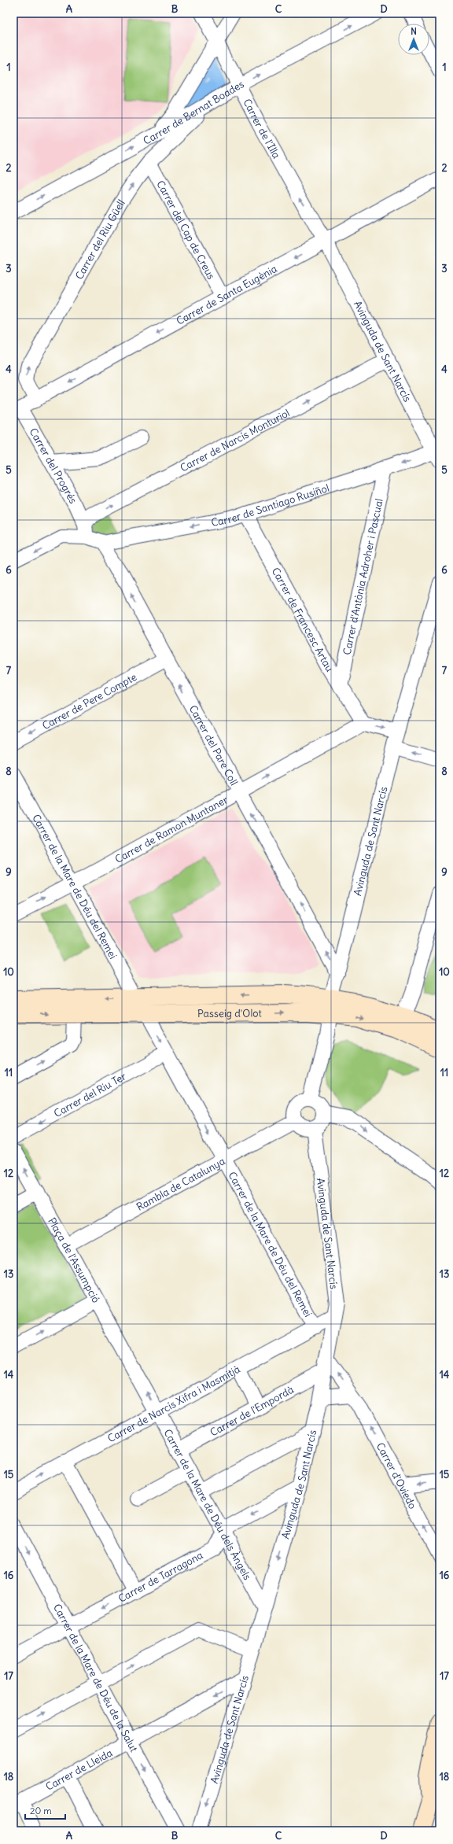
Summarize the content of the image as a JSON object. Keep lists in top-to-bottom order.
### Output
{
  "streets": {
    "main road": ["Passeig d'Olot"],
    "street": [
      "Carrer de Bernat Boades",
      "Carrer de l'Illa",
      "Carrer del Cap de Creus",
      "Carrer del Riu Güell",
      "Carrer de Santa Eugènia",
      "Avinguda de Sant Narcís",
      "Carrer de Narcís Monturiol",
      "Carrer del Progrés",
      "Carrer de Santiago Rusiñol",
      "Carrer d'Antònia Adroher i Pascual",
      "Carrer de Francesc Artau",
      "Carrer de Pere Compte",
      "Carrer del Pare Coll",
      "Carrer de Ramon Muntaner",
      "Carrer de la Mare de Déu del Remei",
      "Carrer del Riu Ter",
      "Rambla de Catalunya",
      "Plaça de l'Assumpció",
      "Carrer de Narcís Xifra i Masmitjà",
      "Carrer de l'Empordà",
      "Carrer d'Oviedo",
      "Carrer de la Mare de Déu dels Àngels",
      "Carrer de Tarragona",
      "Carrer de la Mare de Déu de la Salut",
      "Carrer de Lleida"
    ]
  },
  "crossings": [
    ["Carrer de Bernat Boades", "Carrer de l'Illa"],
    ["Carrer de Bernat Boades", "Carrer del Riu Güell"],
    ["Carrer de l'Illa", "Carrer de Santa Eugènia"],
    ["Carrer de l'Illa", "Avinguda de Sant Narcís"],
    ["Carrer del Cap de Creus", "Carrer del Riu Güell"],
    ["Carrer del Cap de Creus", "Carrer de Santa Eugènia"],
    ["Carrer del Riu Güell", "Carrer de Santa Eugènia"],
    ["Carrer de Santa Eugènia", "Avinguda de Sant Narcís"],
    ["Carrer de Santa Eugènia", "Carrer del Progrés"],
    ["Avinguda de Sant Narcís", "Carrer de Narcís Monturiol"],
    ["Avinguda de Sant Narcís", "Carrer de Santiago Rusiñol"],
    ["Avinguda de Sant Narcís", "Carrer del Pare Coll"],
    ["Avinguda de Sant Narcís", "Passeig d'Olot"],
    ["Avinguda de Sant Narcís", "Rambla de Catalunya"],
    ["Avinguda de Sant Narcís", "Carrer de Narcís Xifra i Masmitjà"],
    ["Avinguda de Sant Narcís", "Carrer de l'Empordà"],
    ["Avinguda de Sant Narcís", "Carrer d'Oviedo"],
    ["Avinguda de Sant Narcís", "Carrer de la Mare de Déu dels Àngels"],
    ["Avinguda de Sant Narcís", "Carrer de Tarragona"],
    ["Avinguda de Sant Narcís", "Carrer de Lleida"],
    ["Carrer de Narcís Monturiol", "Carrer del Progrés"],
    ["Carrer de Santiago Rusiñol", "Carrer d'Antònia Adroher i Pascual"],
    ["Carrer de Santiago Rusiñol", "Carrer de Francesc Artau"],
    ["Carrer de Santiago Rusiñol", "Carrer del Pare Coll"],
    ["Carrer d'Antònia Adroher i Pascual", "Carrer de Francesc Artau"],
    ["Carrer de Francesc Artau", "Carrer de Ramon Muntaner"],
    ["Carrer de Pere Compte", "Carrer del Pare Coll"],
    ["Carrer del Pare Coll", "Carrer de Ramon Muntaner"],
    ["Carrer de Ramon Muntaner", "Carrer de la Mare de Déu del Remei"],
    ["Carrer de la Mare de Déu del Remei", "Passeig d'Olot"],
    ["Carrer de la Mare de Déu del Remei", "Carrer del Riu Ter"],
    ["Carrer de la Mare de Déu del Remei", "Rambla de Catalunya"],
    ["Carrer de la Mare de Déu del Remei", "Carrer de Narcís Xifra i Masmitjà"],
    ["Rambla de Catalunya", "Plaça de l'Assumpció"],
    ["Plaça de l'Assumpció", "Carrer de la Mare de Déu dels Àngels"],
    ["Carrer de Narcís Xifra i Masmitjà", "Carrer de la Mare de Déu dels Àngels"],
    ["Carrer de l'Empordà", "Carrer d'Oviedo"],
    ["Carrer de l'Empordà", "Carrer de la Mare de Déu dels Àngels"],
    ["Carrer de la Mare de Déu dels Àngels", "Carrer de Tarragona"],
    ["Carrer de Tarragona", "Carrer de la Mare de Déu de la Salut"],
    ["Carrer de la Mare de Déu de la Salut", "Carrer de Lleida"]
  ],
  "one_way": [
    "Carrer de Bernat Boades",
    "Carrer de l'Illa",
    "Carrer del Riu Güell",
    "Carrer de Santa Eugènia",
    "Carrer de Narcís Monturiol",
    "Carrer de Pere Compte",
    "Carrer del Pare Coll",
    "Carrer de Ramon Muntaner",
    "Carrer del Riu Ter",
    "Plaça de l'Assumpció",
    "Carrer d'Oviedo",
    "Carrer de la Mare de Déu dels Àngels",
    "Carrer de Lleida"
  ],
  "scale_bar": "20 m",
  "north": "top",
  "grid": {
    "columns": [
      "A",
      "B",
      "C",
      "D"
    ],
    "rows": [
      "1",
      "2",
      "3",
      "4",
      "5",
      "6",
      "7",
      "8",
      "9",
      "10",
      "11",
      "12",
      "13",
      "14",
      "15",
      "16",
      "17",
      "18"
    ]
  }
}
